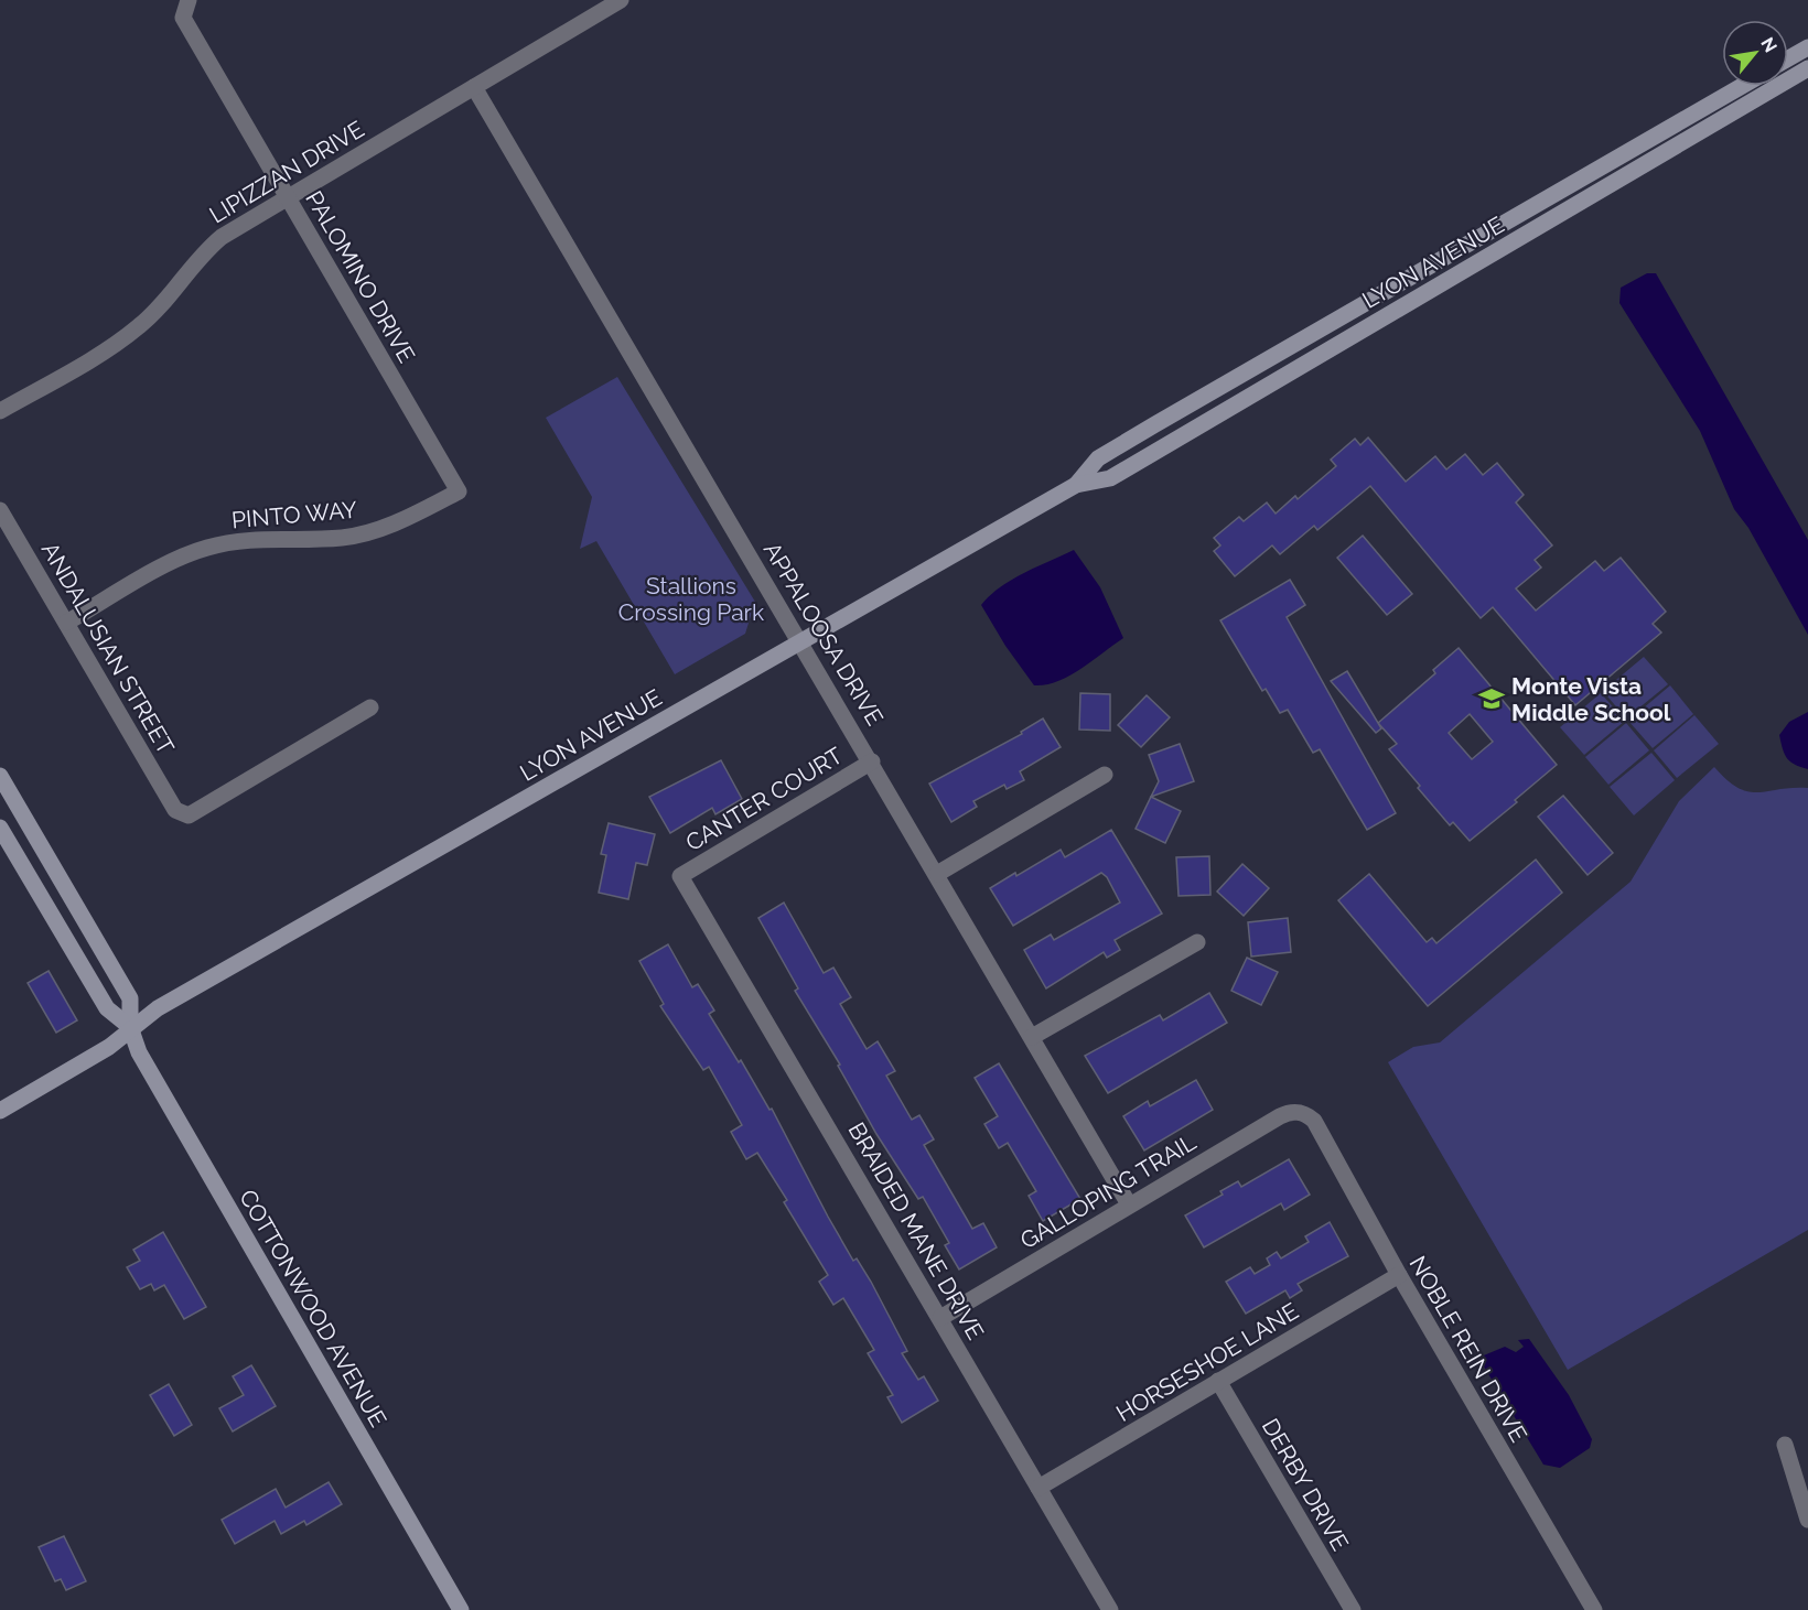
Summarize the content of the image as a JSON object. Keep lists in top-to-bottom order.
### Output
{
  "streets": {
    "street": [
      "LIPIZZAN DRIVE",
      "LYON AVENUE",
      "PALOMINO DRIVE",
      "PINTO WAY",
      "APPALOOSA DRIVE",
      "ANDALUSIAN STREET",
      "CANTER COURT",
      "GALLOPING TRAIL",
      "BRAIDED MANE DRIVE",
      "COTTONWOOD AVENUE",
      "NOBLE REIN DRIVE",
      "HORSESHOE LANE",
      "DERBY DRIVE"
    ]
  },
  "crossings": [
    ["LIPIZZAN DRIVE", "PALOMINO DRIVE"],
    ["LIPIZZAN DRIVE", "APPALOOSA DRIVE"],
    ["LYON AVENUE", "APPALOOSA DRIVE"],
    ["LYON AVENUE", "COTTONWOOD AVENUE"],
    ["PALOMINO DRIVE", "PINTO WAY"],
    ["PINTO WAY", "ANDALUSIAN STREET"],
    ["APPALOOSA DRIVE", "CANTER COURT"],
    ["APPALOOSA DRIVE", "GALLOPING TRAIL"],
    ["CANTER COURT", "BRAIDED MANE DRIVE"],
    ["GALLOPING TRAIL", "BRAIDED MANE DRIVE"],
    ["GALLOPING TRAIL", "NOBLE REIN DRIVE"],
    ["BRAIDED MANE DRIVE", "HORSESHOE LANE"],
    ["NOBLE REIN DRIVE", "HORSESHOE LANE"],
    ["HORSESHOE LANE", "DERBY DRIVE"]
  ],
  "parks": ["Stallions Crossing Park"],
  "places": {
    "school or university": ["Monte Vista Middle School"]
  },
  "north": "top right"
}
